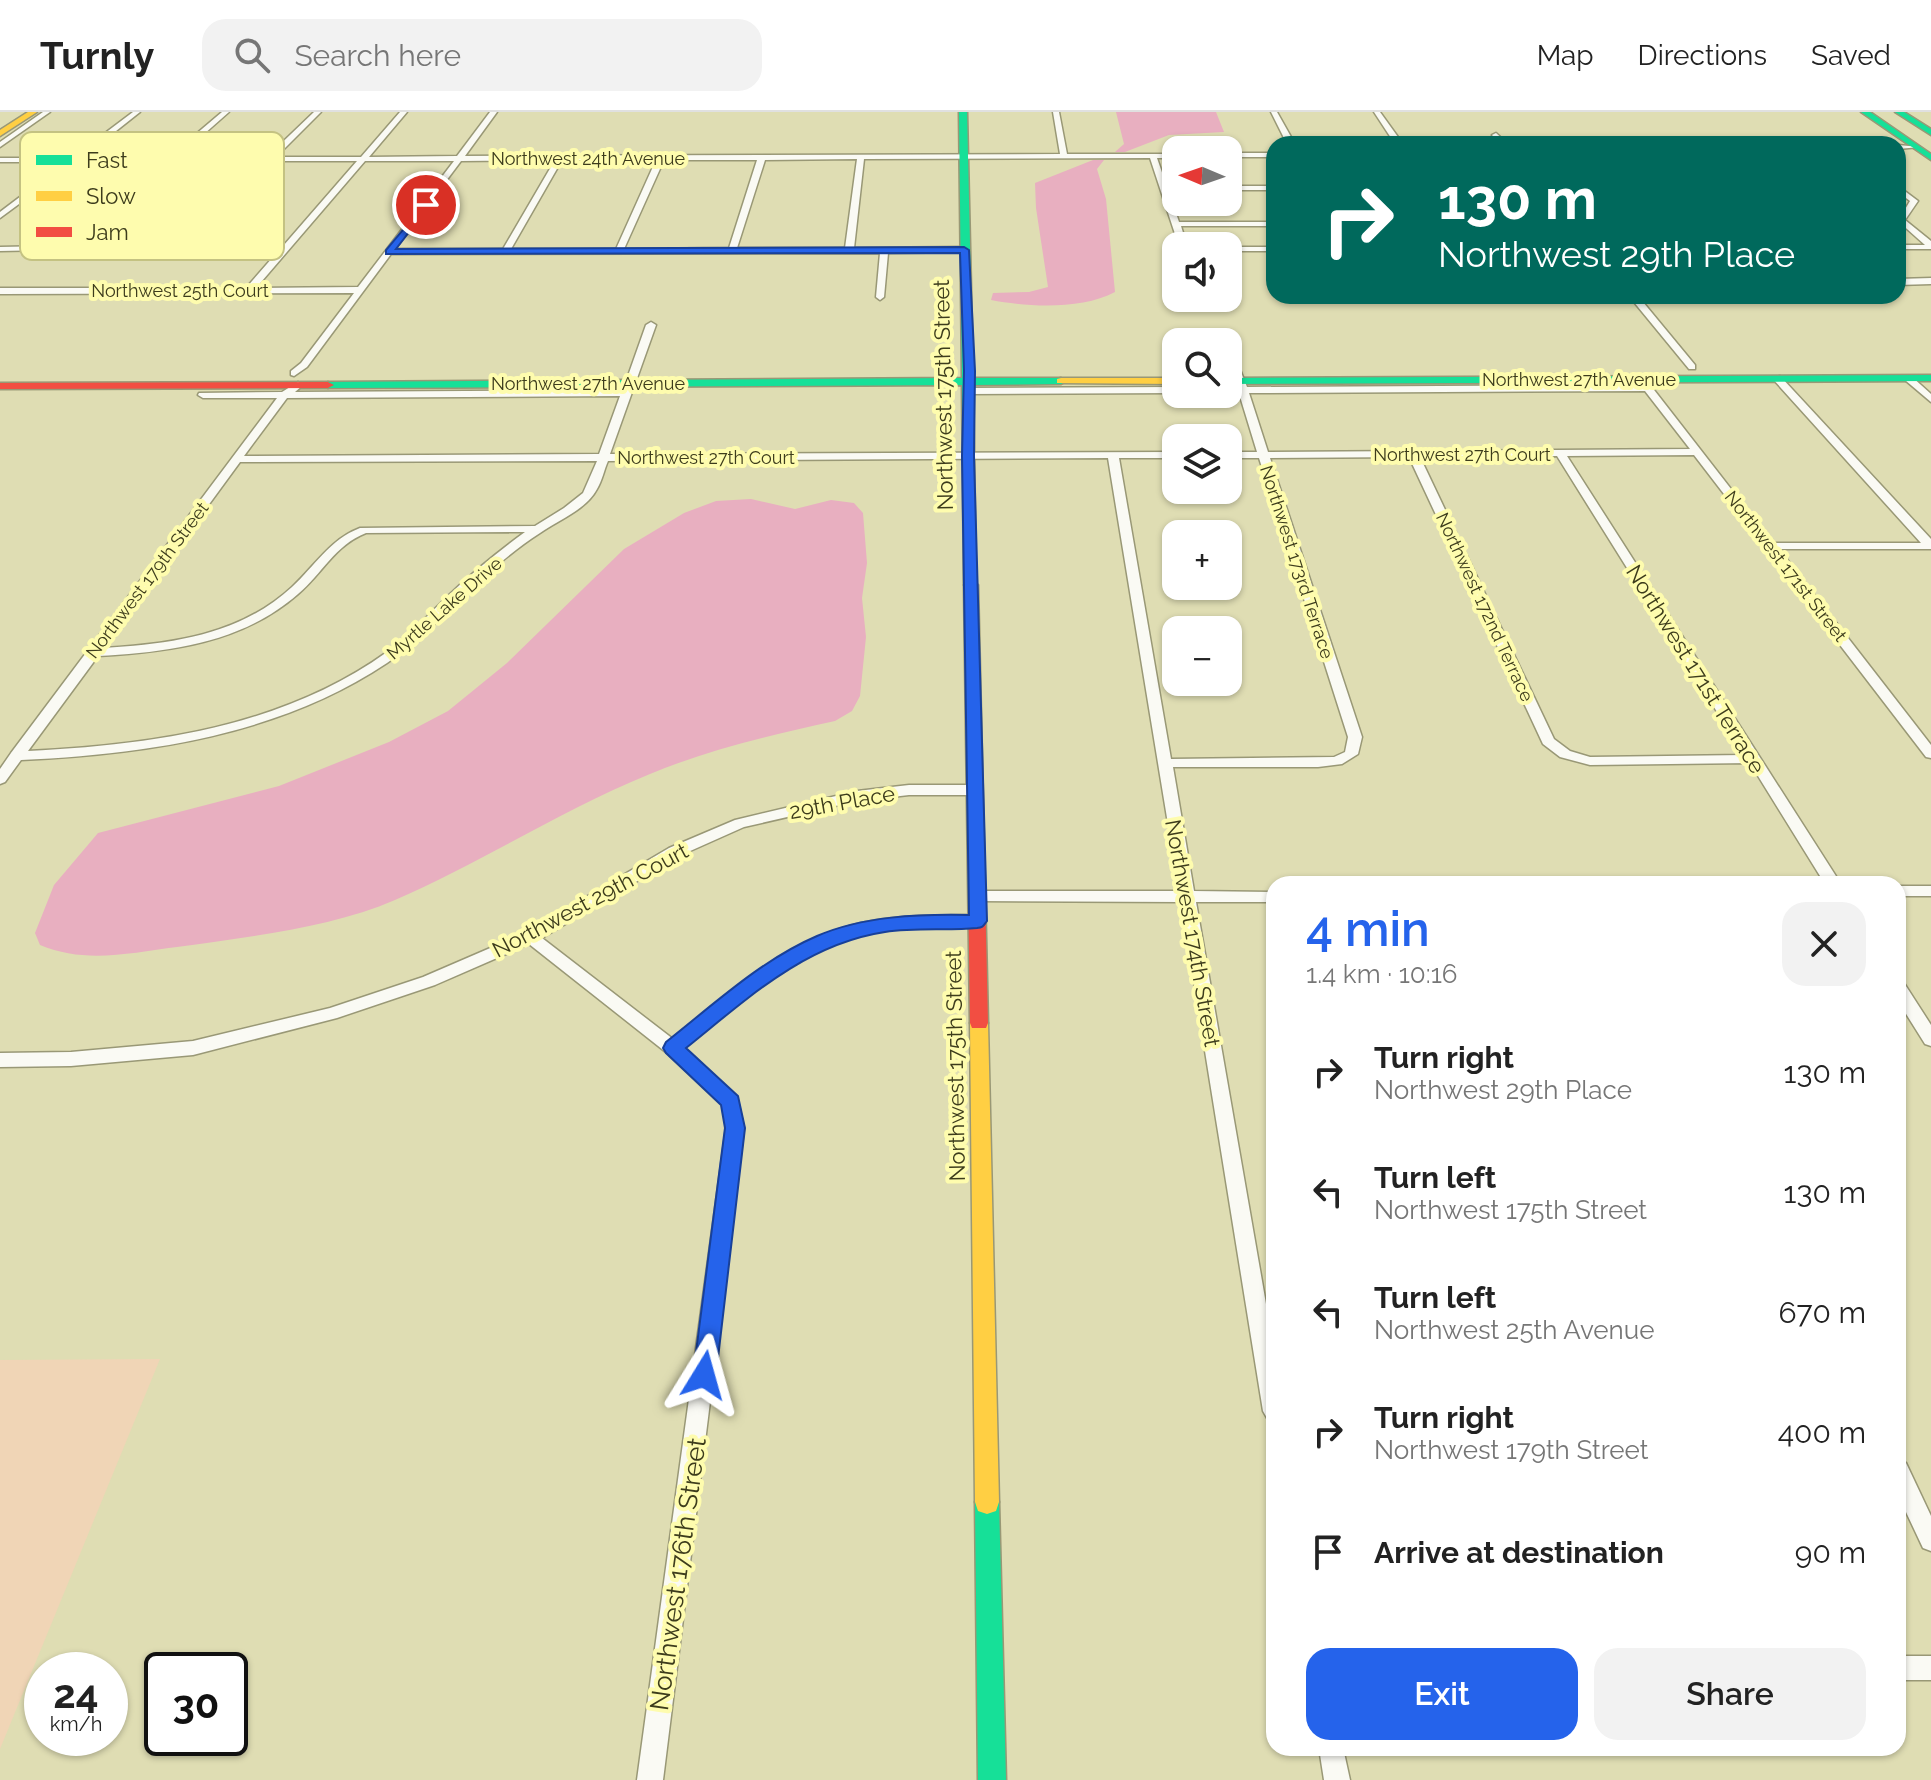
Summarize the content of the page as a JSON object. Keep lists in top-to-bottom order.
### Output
{
  "streets": {
    "main road": ["Northwest 27th Avenue", "Northwest 175th Street"],
    "street": [
      "Northwest 24th Avenue",
      "Northwest 25th Court",
      "Northwest 27th Court",
      "Northwest 173rd Terrace",
      "Northwest 171st Street",
      "Northwest 179th Street",
      "Northwest 172nd Terrace",
      "Myrtle Lake Drive",
      "Northwest 171st Terrace",
      "29th Place",
      "Northwest 29th Court",
      "Northwest 174th Street",
      "Northwest 176th Street"
    ]
  },
  "crossings": [
    ["Northwest 24th Avenue", "Northwest 175th Street"],
    ["Northwest 24th Avenue", "Northwest 179th Street"],
    ["Northwest 25th Court", "Northwest 179th Street"],
    ["Northwest 27th Avenue", "Northwest 175th Street"],
    ["Northwest 27th Avenue", "Northwest 171st Street"],
    ["Northwest 27th Avenue", "Northwest 179th Street"],
    ["Northwest 27th Avenue", "Myrtle Lake Drive"],
    ["Northwest 175th Street", "Northwest 27th Court"],
    ["Northwest 175th Street", "29th Place"],
    ["Northwest 27th Court", "Northwest 173rd Terrace"],
    ["Northwest 27th Court", "Northwest 171st Street"],
    ["Northwest 27th Court", "Northwest 179th Street"],
    ["Northwest 27th Court", "Northwest 172nd Terrace"],
    ["Northwest 27th Court", "Myrtle Lake Drive"],
    ["Northwest 27th Court", "Northwest 171st Terrace"],
    ["Northwest 27th Court", "Northwest 174th Street"],
    ["Northwest 173rd Terrace", "Northwest 174th Street"],
    ["Northwest 179th Street", "Myrtle Lake Drive"],
    ["Northwest 172nd Terrace", "Northwest 171st Terrace"],
    ["29th Place", "Northwest 29th Court"],
    ["Northwest 29th Court", "Northwest 176th Street"]
  ],
  "legend": ["Fast", "Slow", "Jam"],
  "north": "left",
  "page": {
    "header": "Turnly",
    "search": "Search here",
    "nav": ["Map", "Directions", "Saved"],
    "map_buttons": ["+", "−"],
    "turn": ["130 m", "Northwest 29th Place"],
    "heading": ["4 min", "1.4 km · 10:16"],
    "list": [
      {
        "name": "Turn right",
        "note": "Northwest 29th Place",
        "value": "130 m"
      },
      {
        "name": "Turn left",
        "note": "Northwest 175th Street",
        "value": "130 m"
      },
      {
        "name": "Turn left",
        "note": "Northwest 25th Avenue",
        "value": "670 m"
      },
      {
        "name": "Turn right",
        "note": "Northwest 179th Street",
        "value": "400 m"
      },
      {
        "name": "Arrive at destination",
        "value": "90 m"
      }
    ],
    "buttons": ["Exit", "Share"],
    "speed": "24 km/h",
    "limit": "30"
  }
}
